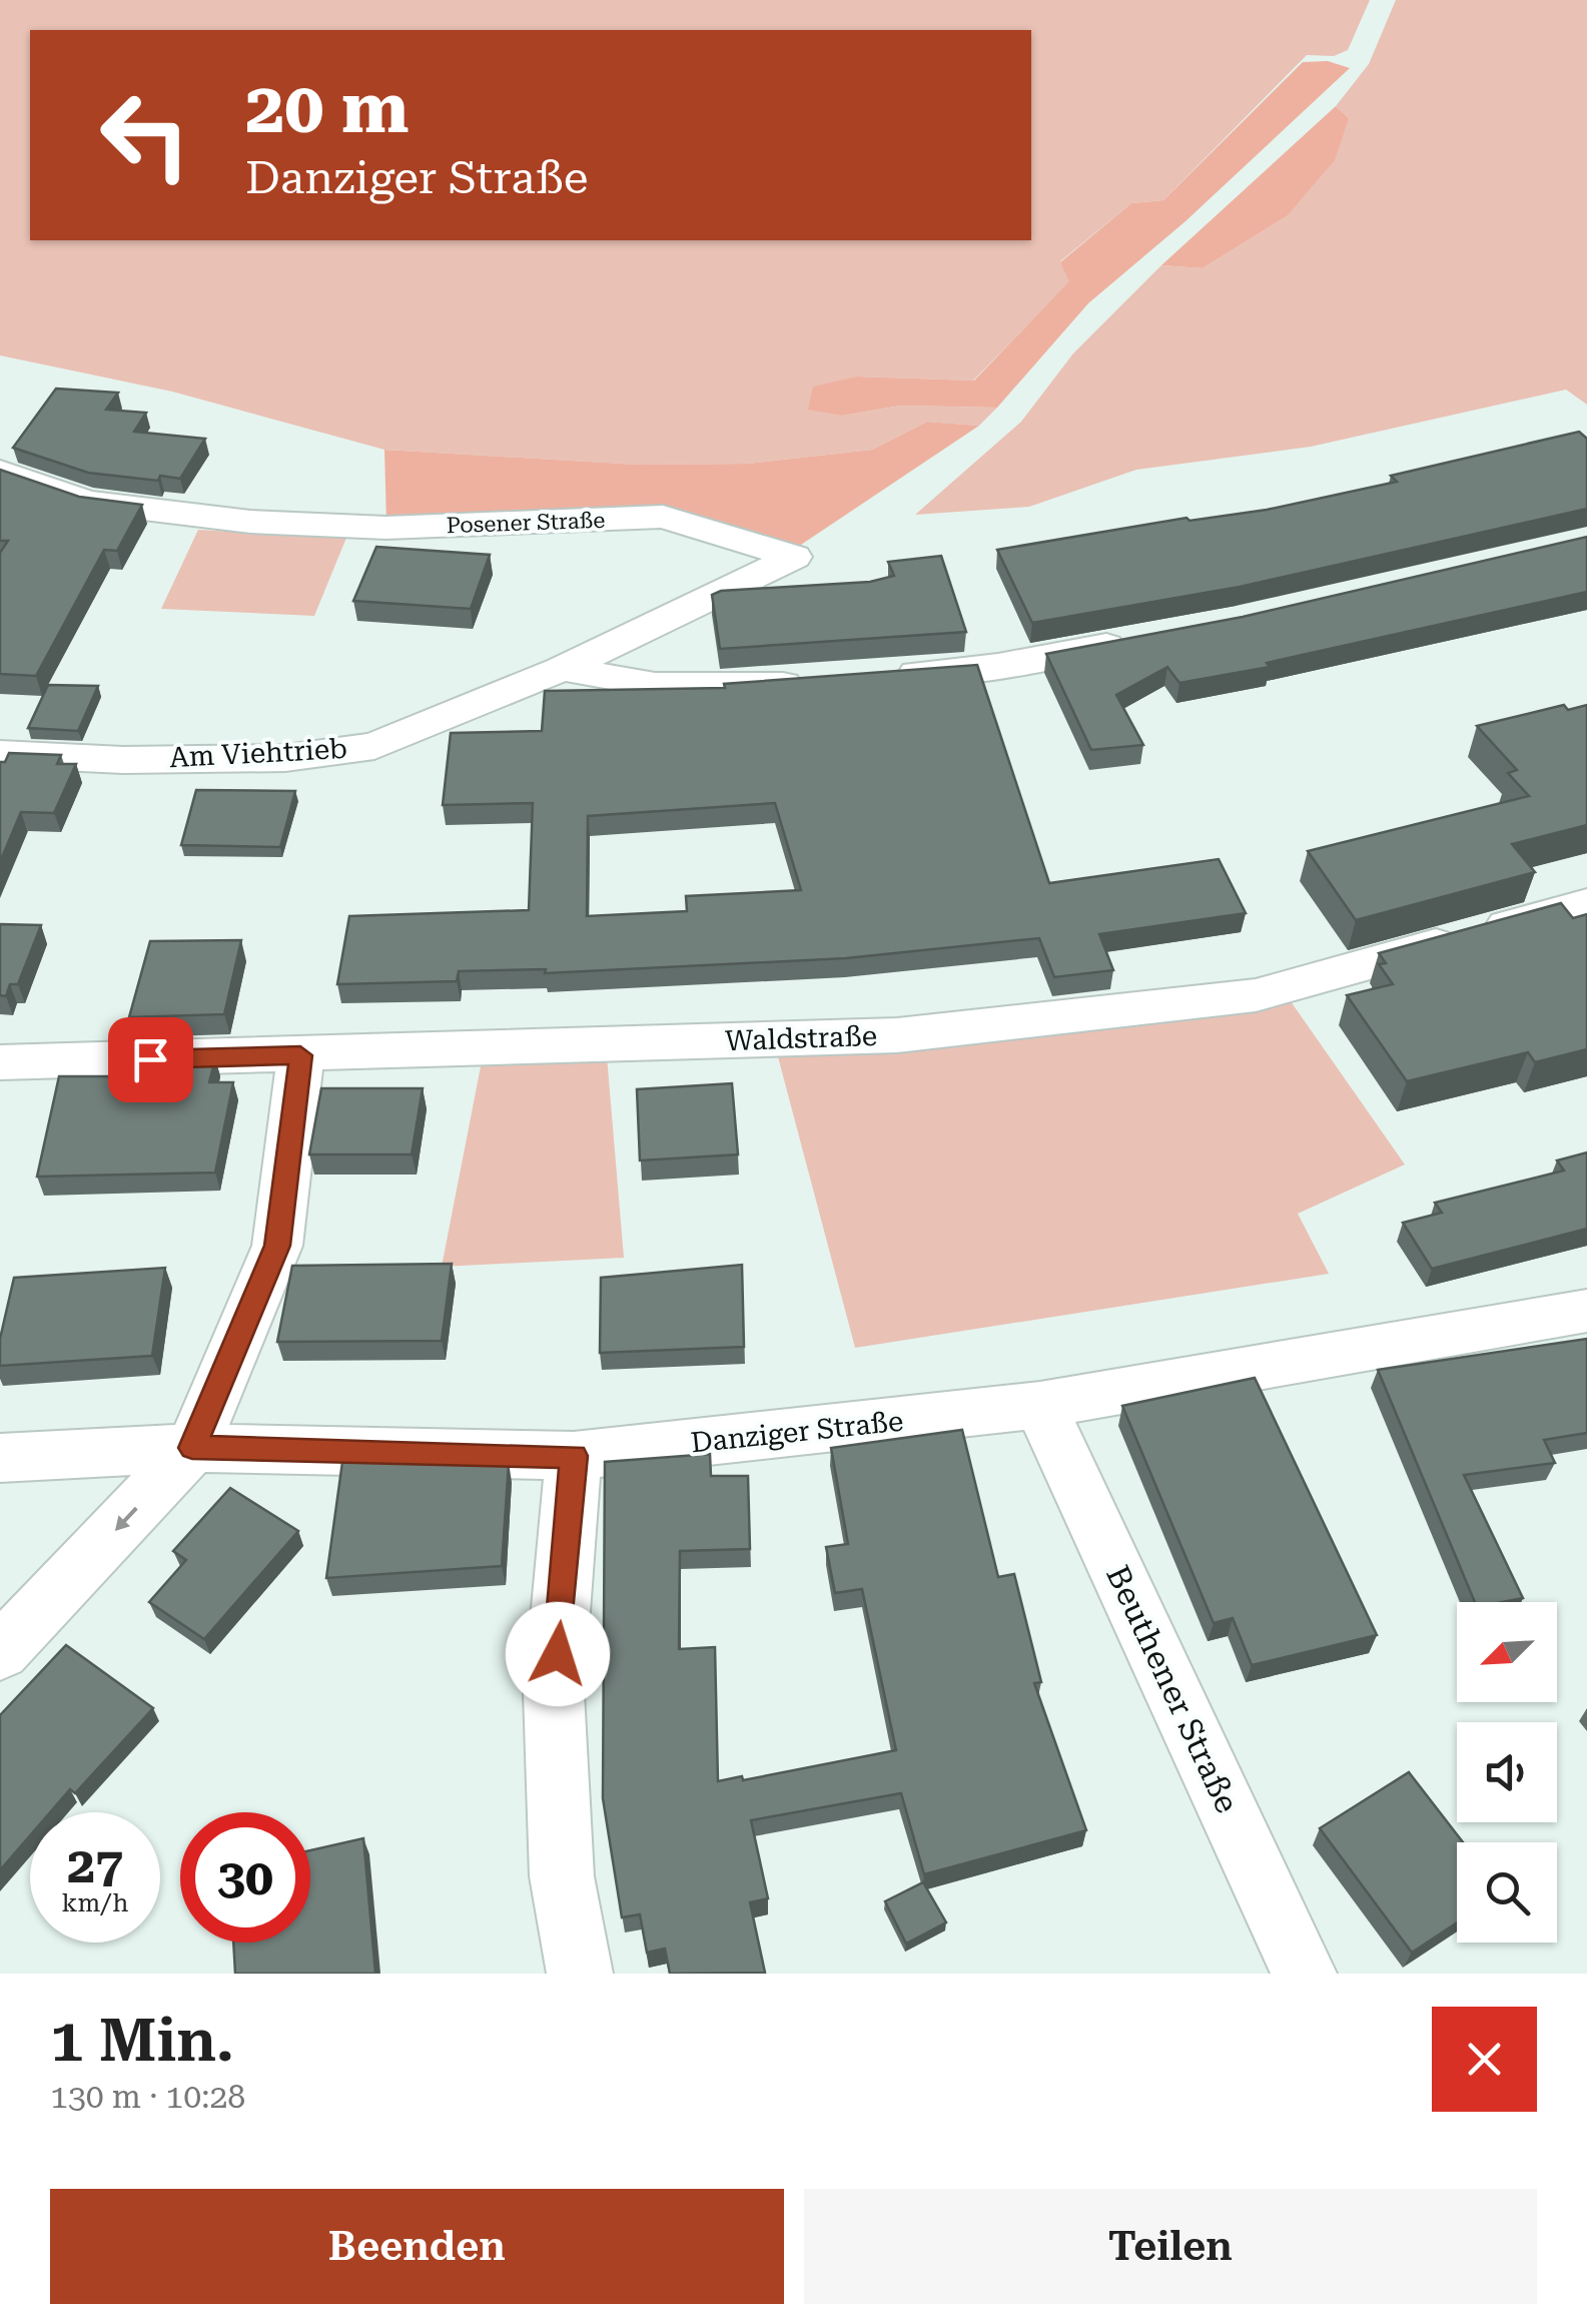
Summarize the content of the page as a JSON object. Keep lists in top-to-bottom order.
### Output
{
  "streets": {
    "street": [
      "Posener Straße",
      "Am Viehtrieb",
      "Waldstraße",
      "Danziger Straße",
      "Beuthener Straße"
    ]
  },
  "crossings": [
    ["Posener Straße", "Am Viehtrieb"],
    ["Danziger Straße", "Beuthener Straße"]
  ],
  "north": "bottom left",
  "page": {
    "turn": ["20 m", "Danziger Straße"],
    "speed": "27 km/h",
    "limit": "30",
    "heading": ["1 Min.", "130 m · 10:28"],
    "buttons": ["Beenden", "Teilen"]
  }
}
